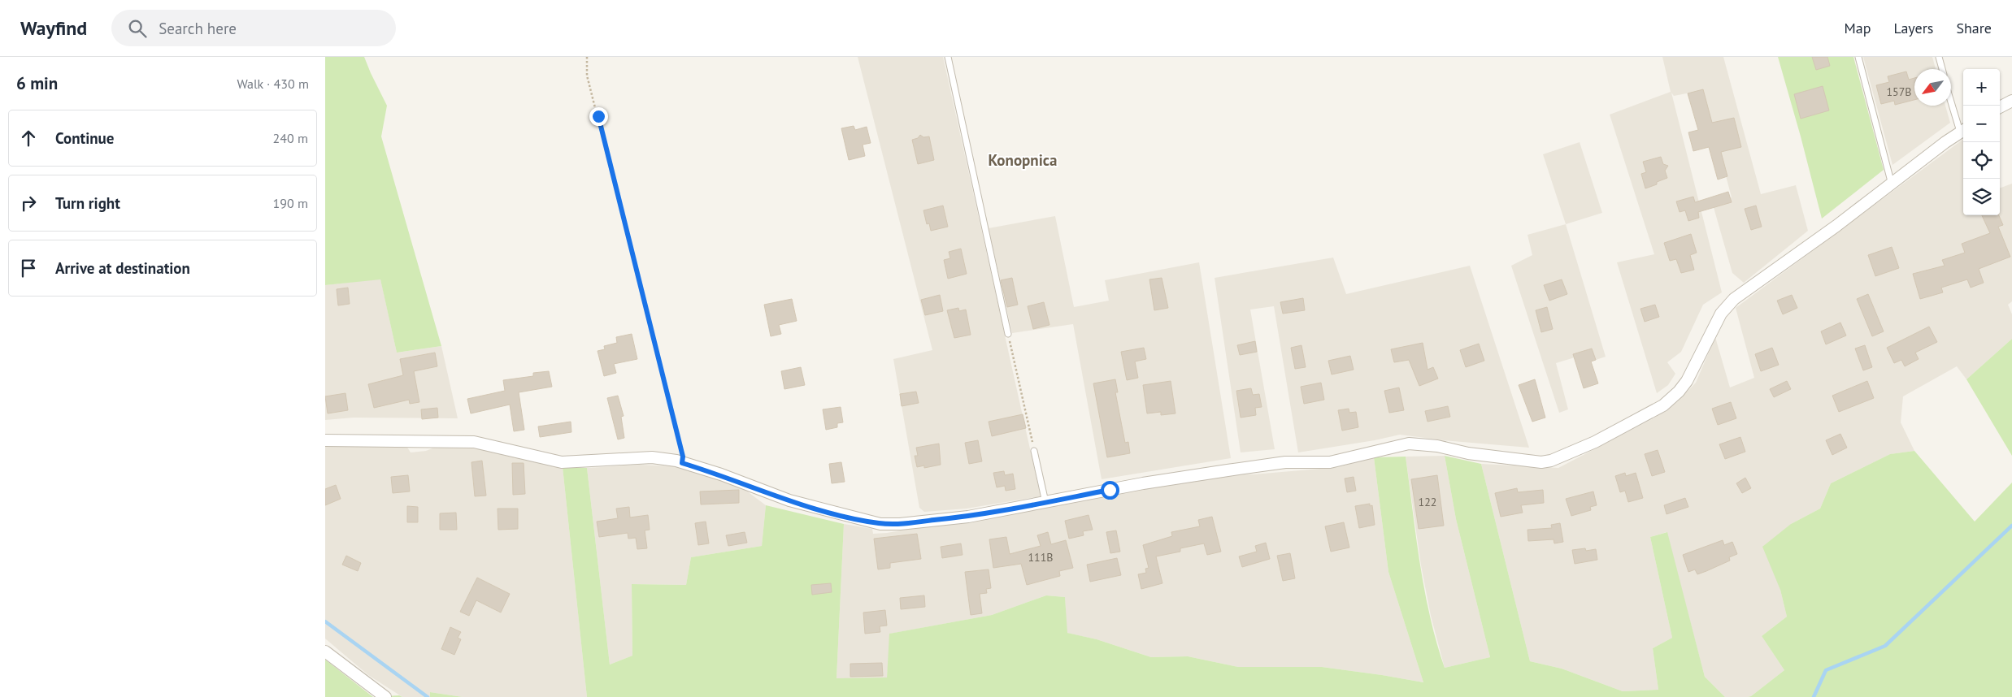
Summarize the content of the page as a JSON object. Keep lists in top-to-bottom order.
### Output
{
  "districts": ["Konopnica"],
  "house_numbers": ["157B", "122", "111B"],
  "north": "bottom left",
  "page": {
    "header": "Wayfind",
    "search": "Search here",
    "nav": ["Map", "Layers", "Share"],
    "heading": ["6 min", "Walk · 430 m"],
    "map_buttons": ["+", "−"],
    "list": [
      ["Continue", "240 m"],
      ["Turn right", "190 m"],
      "Arrive at destination"
    ]
  }
}
